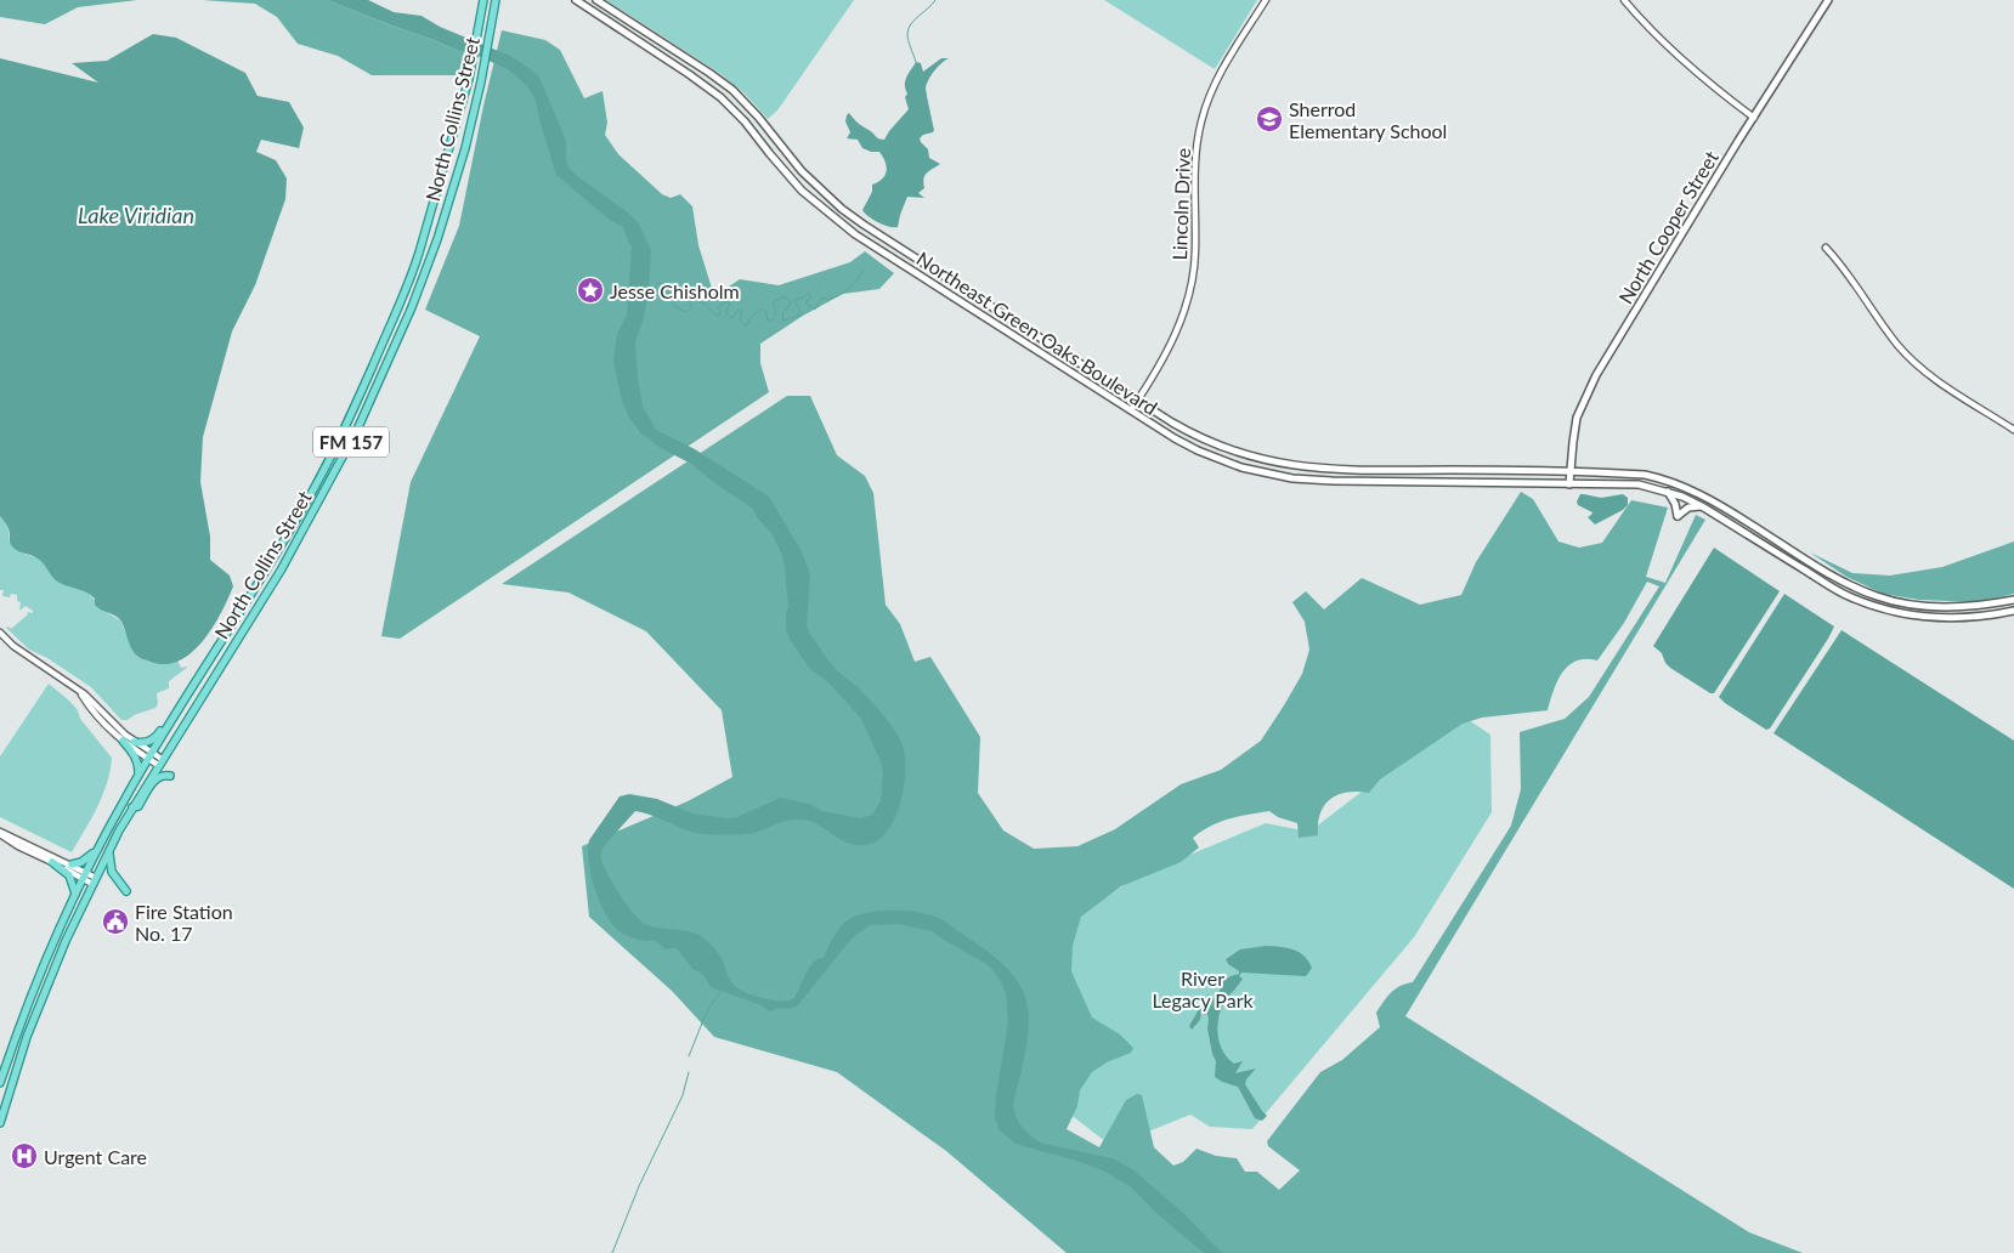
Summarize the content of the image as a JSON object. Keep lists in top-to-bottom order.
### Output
{
  "streets": {
    "main road": [
      "North Collins Street",
      "North Cooper Street",
      "Northeast Green Oaks Boulevard",
      "FM 157"
    ],
    "street": ["Lincoln Drive"]
  },
  "crossings": [
    ["Lincoln Drive", "Northeast Green Oaks Boulevard"],
    ["North Cooper Street", "Northeast Green Oaks Boulevard"]
  ],
  "water": ["Lake Viridian"],
  "parks": ["River Legacy Park"],
  "places": {
    "school or university": ["Sherrod Elementary School"],
    "place": ["Jesse Chisholm"],
    "public building": ["Fire Station No. 17"],
    "hospital": ["Urgent Care"]
  }
}
